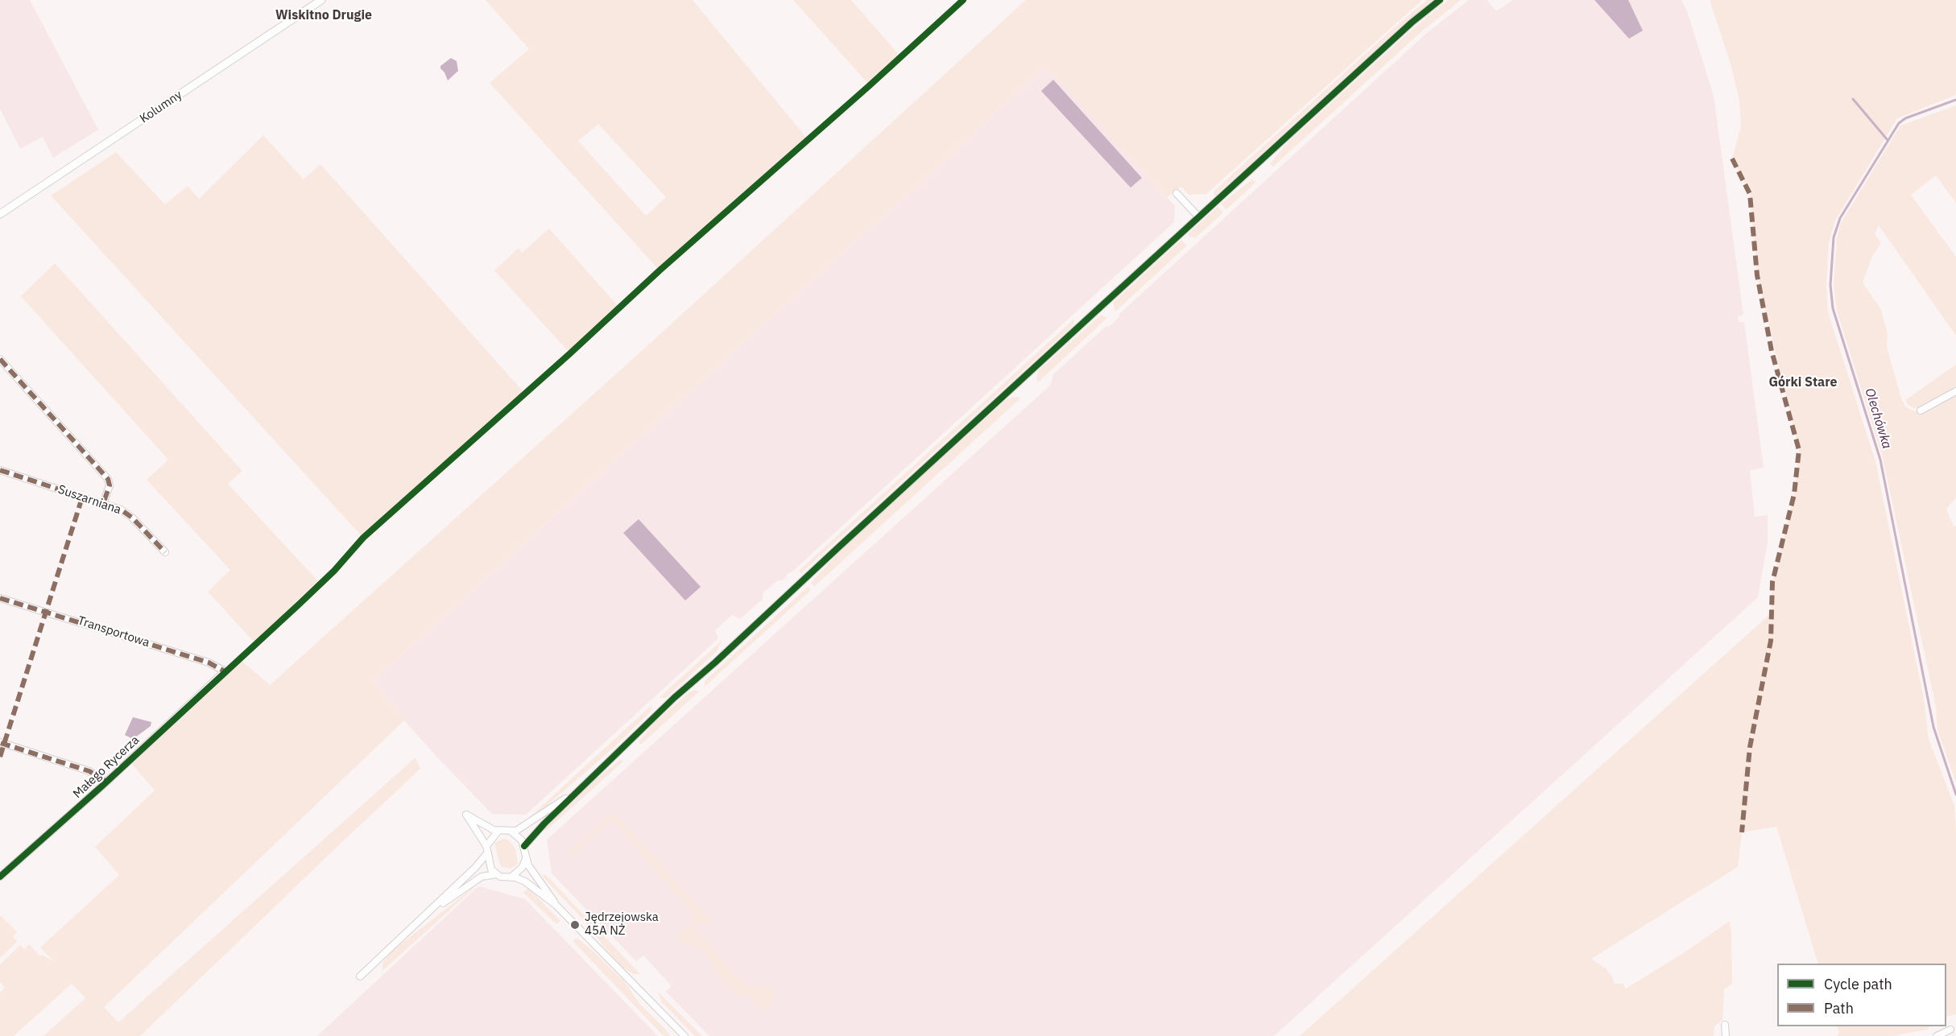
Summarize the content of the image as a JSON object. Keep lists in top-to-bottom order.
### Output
{
  "streets": {
    "street": [
      "Kolumny",
      "Suszarniana",
      "Transportowa",
      "Małego Rycerza"
    ]
  },
  "crossings": [
    ["Transportowa", "Małego Rycerza"]
  ],
  "districts": ["Wiskitno Drugie", "Górki Stare"],
  "water": ["Olechówka"],
  "places": ["Jędrzejowska 45A NŻ"],
  "legend": ["Cycle path", "Path"]
}
